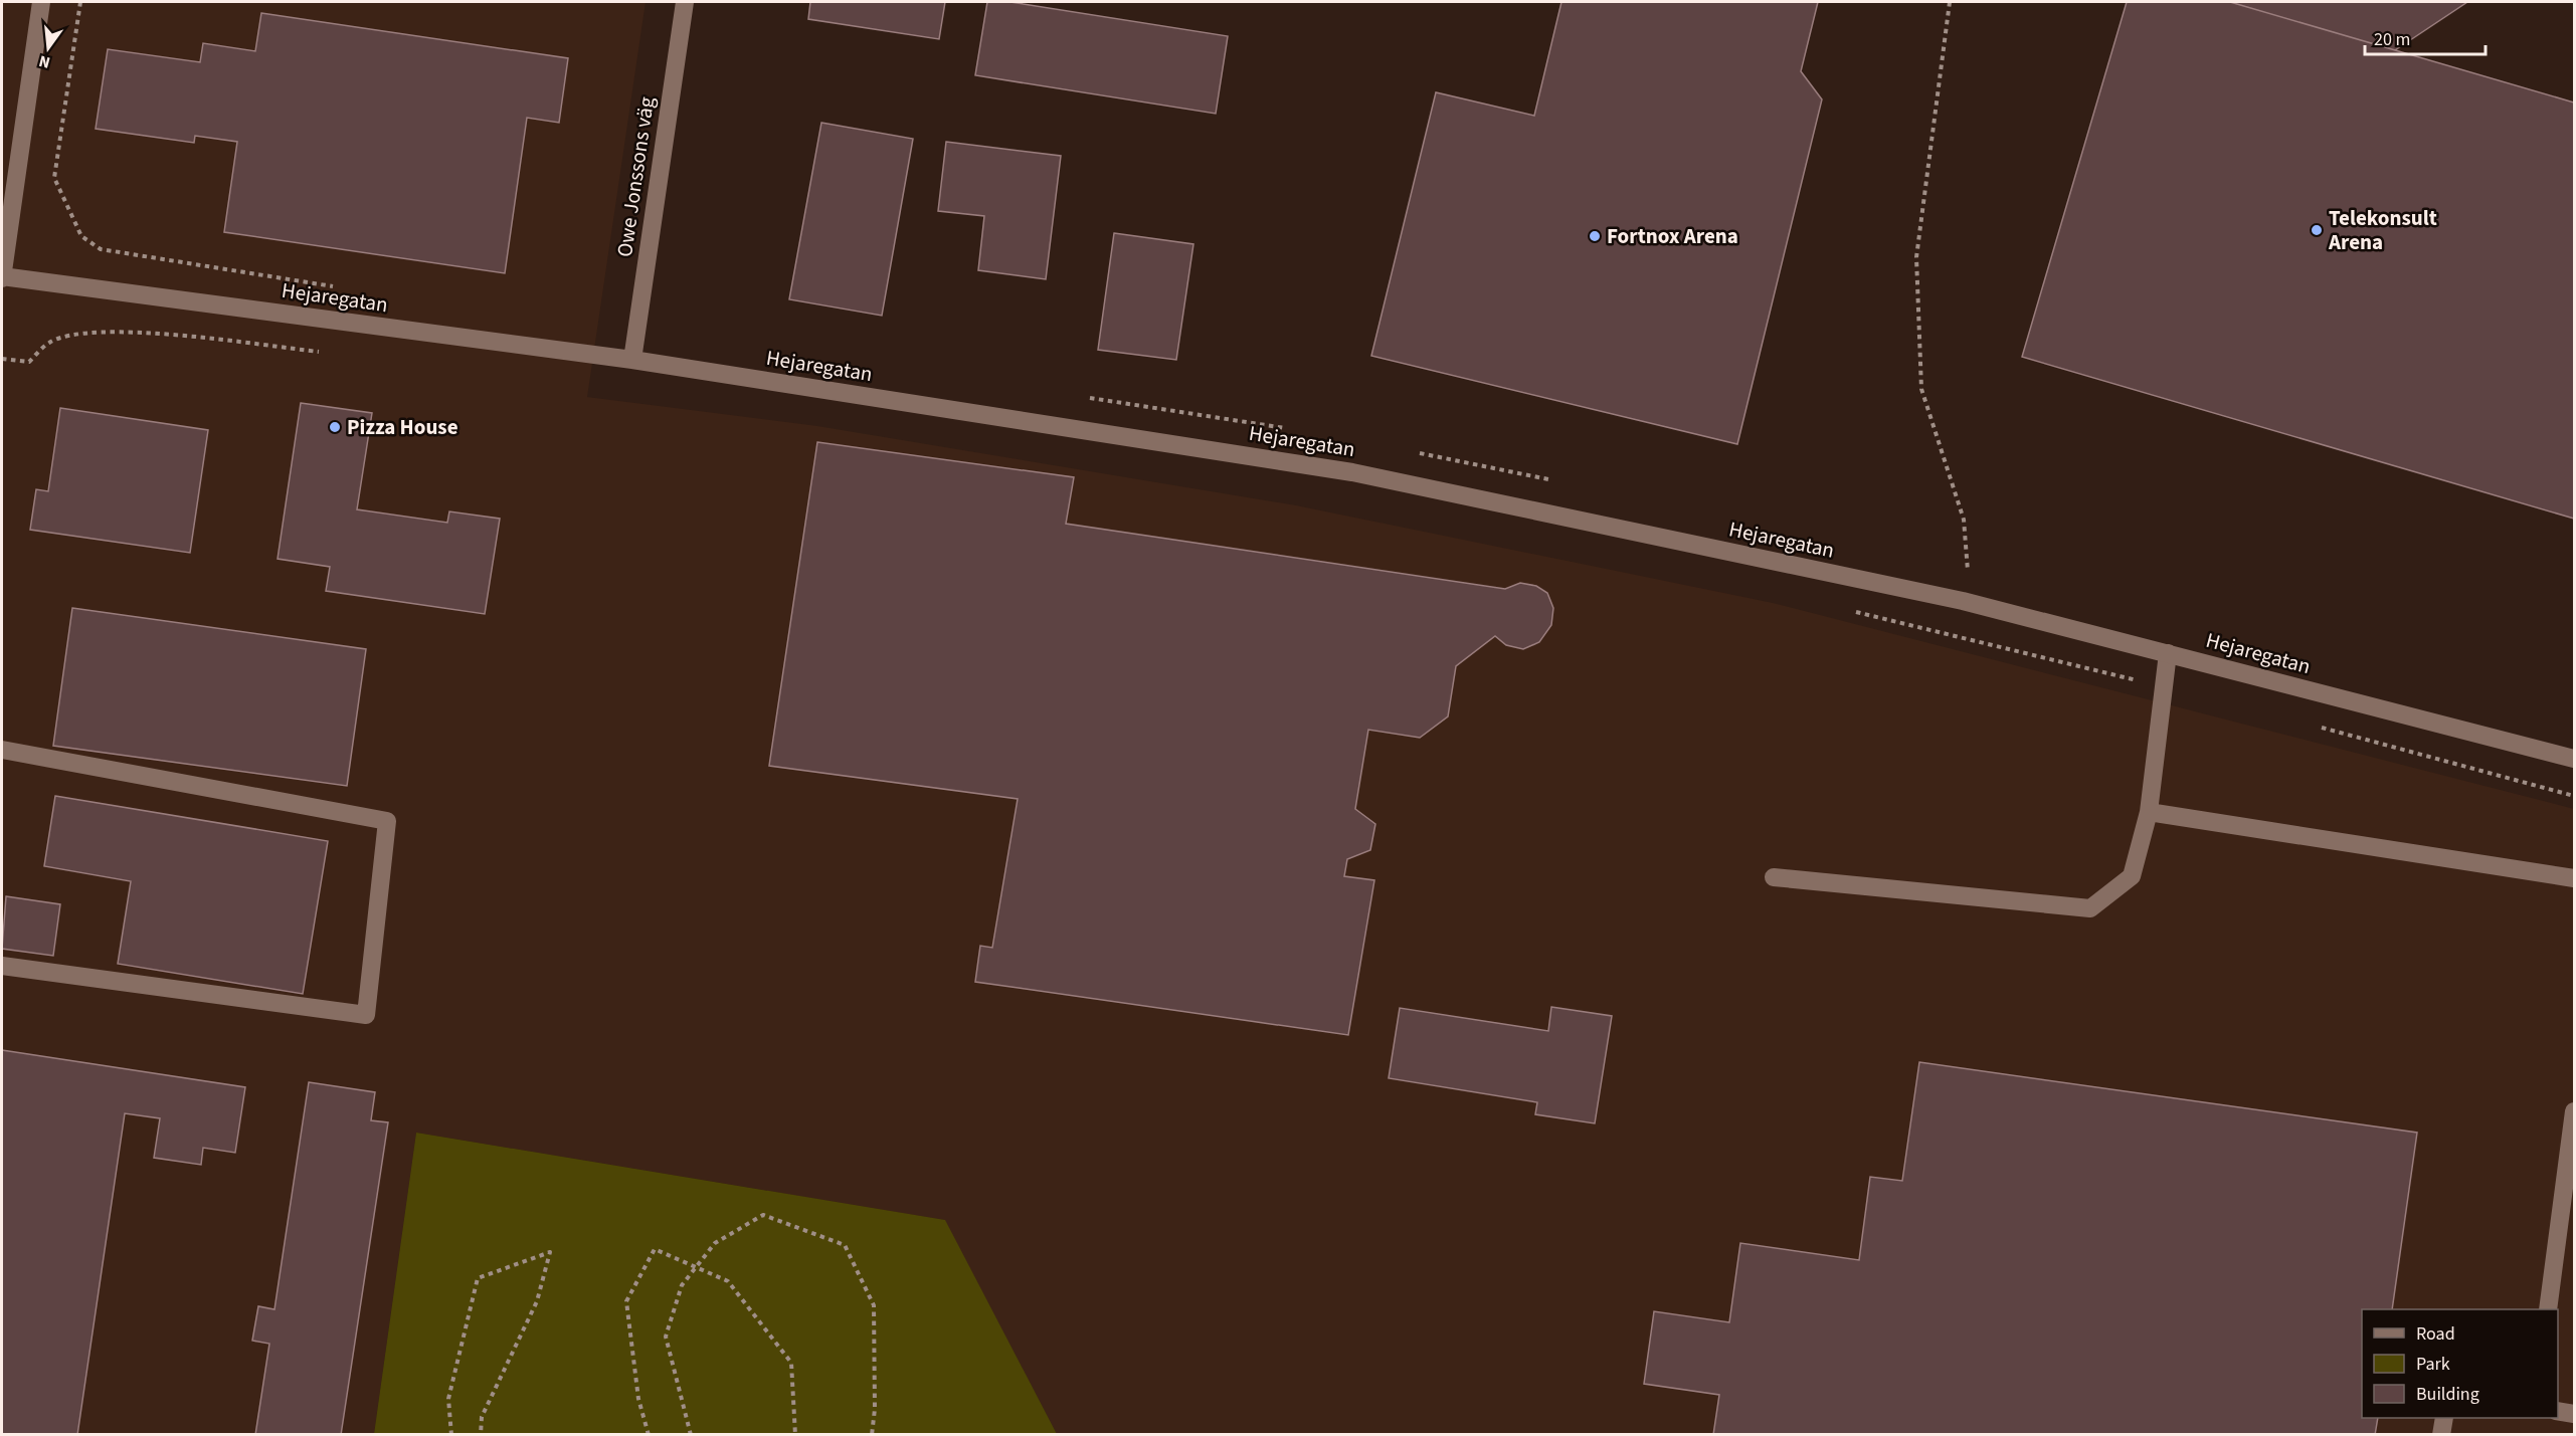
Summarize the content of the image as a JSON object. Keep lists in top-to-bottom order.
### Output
{
  "streets": {
    "street": ["Owe Jonssons väg", "Hejaregatan"]
  },
  "crossings": [
    ["Owe Jonssons väg", "Hejaregatan"]
  ],
  "places": ["Telekonsult Arena", "Fortnox Arena", "Pizza House"],
  "legend": ["Road", "Park", "Building"],
  "scale_bar": "20 m",
  "north": "bottom"
}
